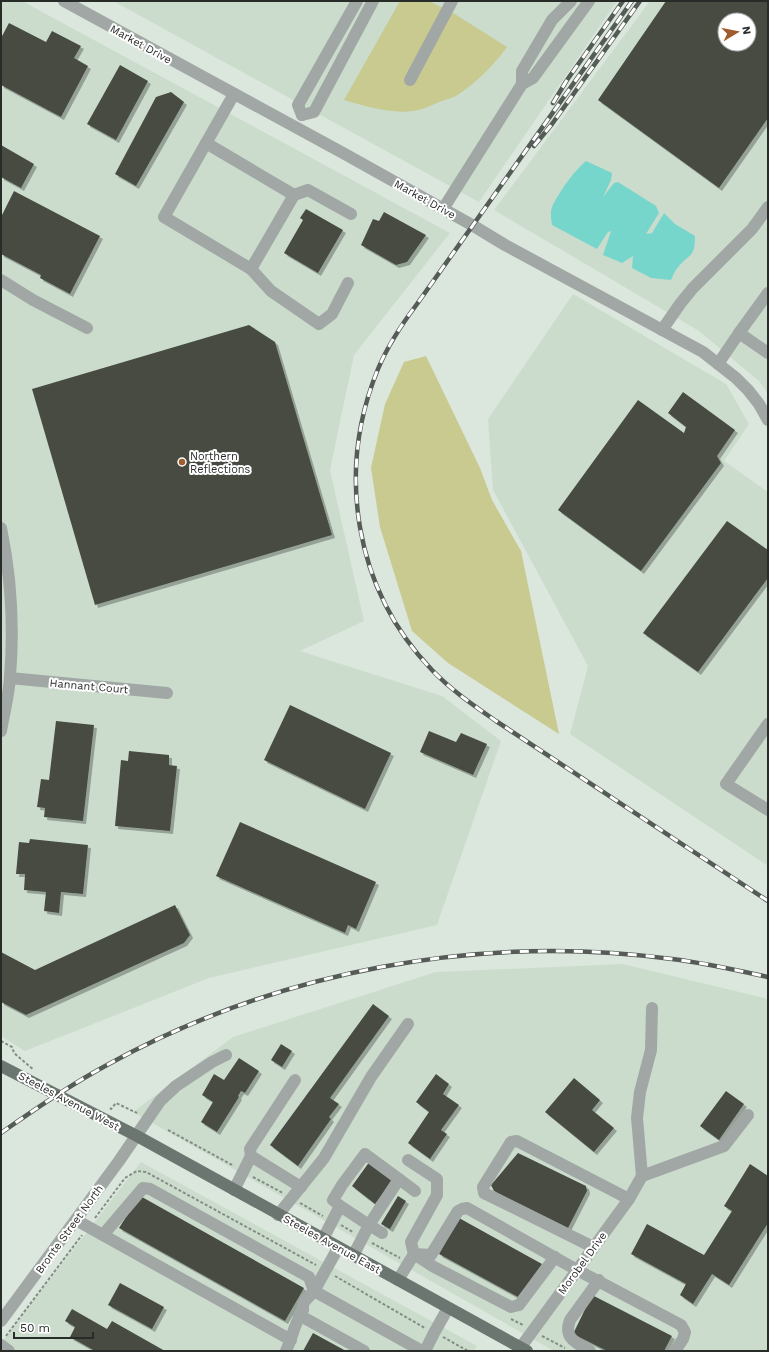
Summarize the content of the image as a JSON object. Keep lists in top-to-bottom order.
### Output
{
  "streets": {
    "main road": ["Steeles Avenue West", "Steeles Avenue East"],
    "street": [
      "Market Drive",
      "Hannant Court",
      "Bronte Street North",
      "Morobel Drive"
    ]
  },
  "crossings": [
    ["Steeles Avenue West", "Bronte Street North"],
    ["Steeles Avenue West", "Steeles Avenue East"],
    ["Bronte Street North", "Steeles Avenue East"],
    ["Steeles Avenue East", "Morobel Drive"]
  ],
  "places": ["Northern Reflections"],
  "scale_bar": "50 m",
  "north": "right"
}
